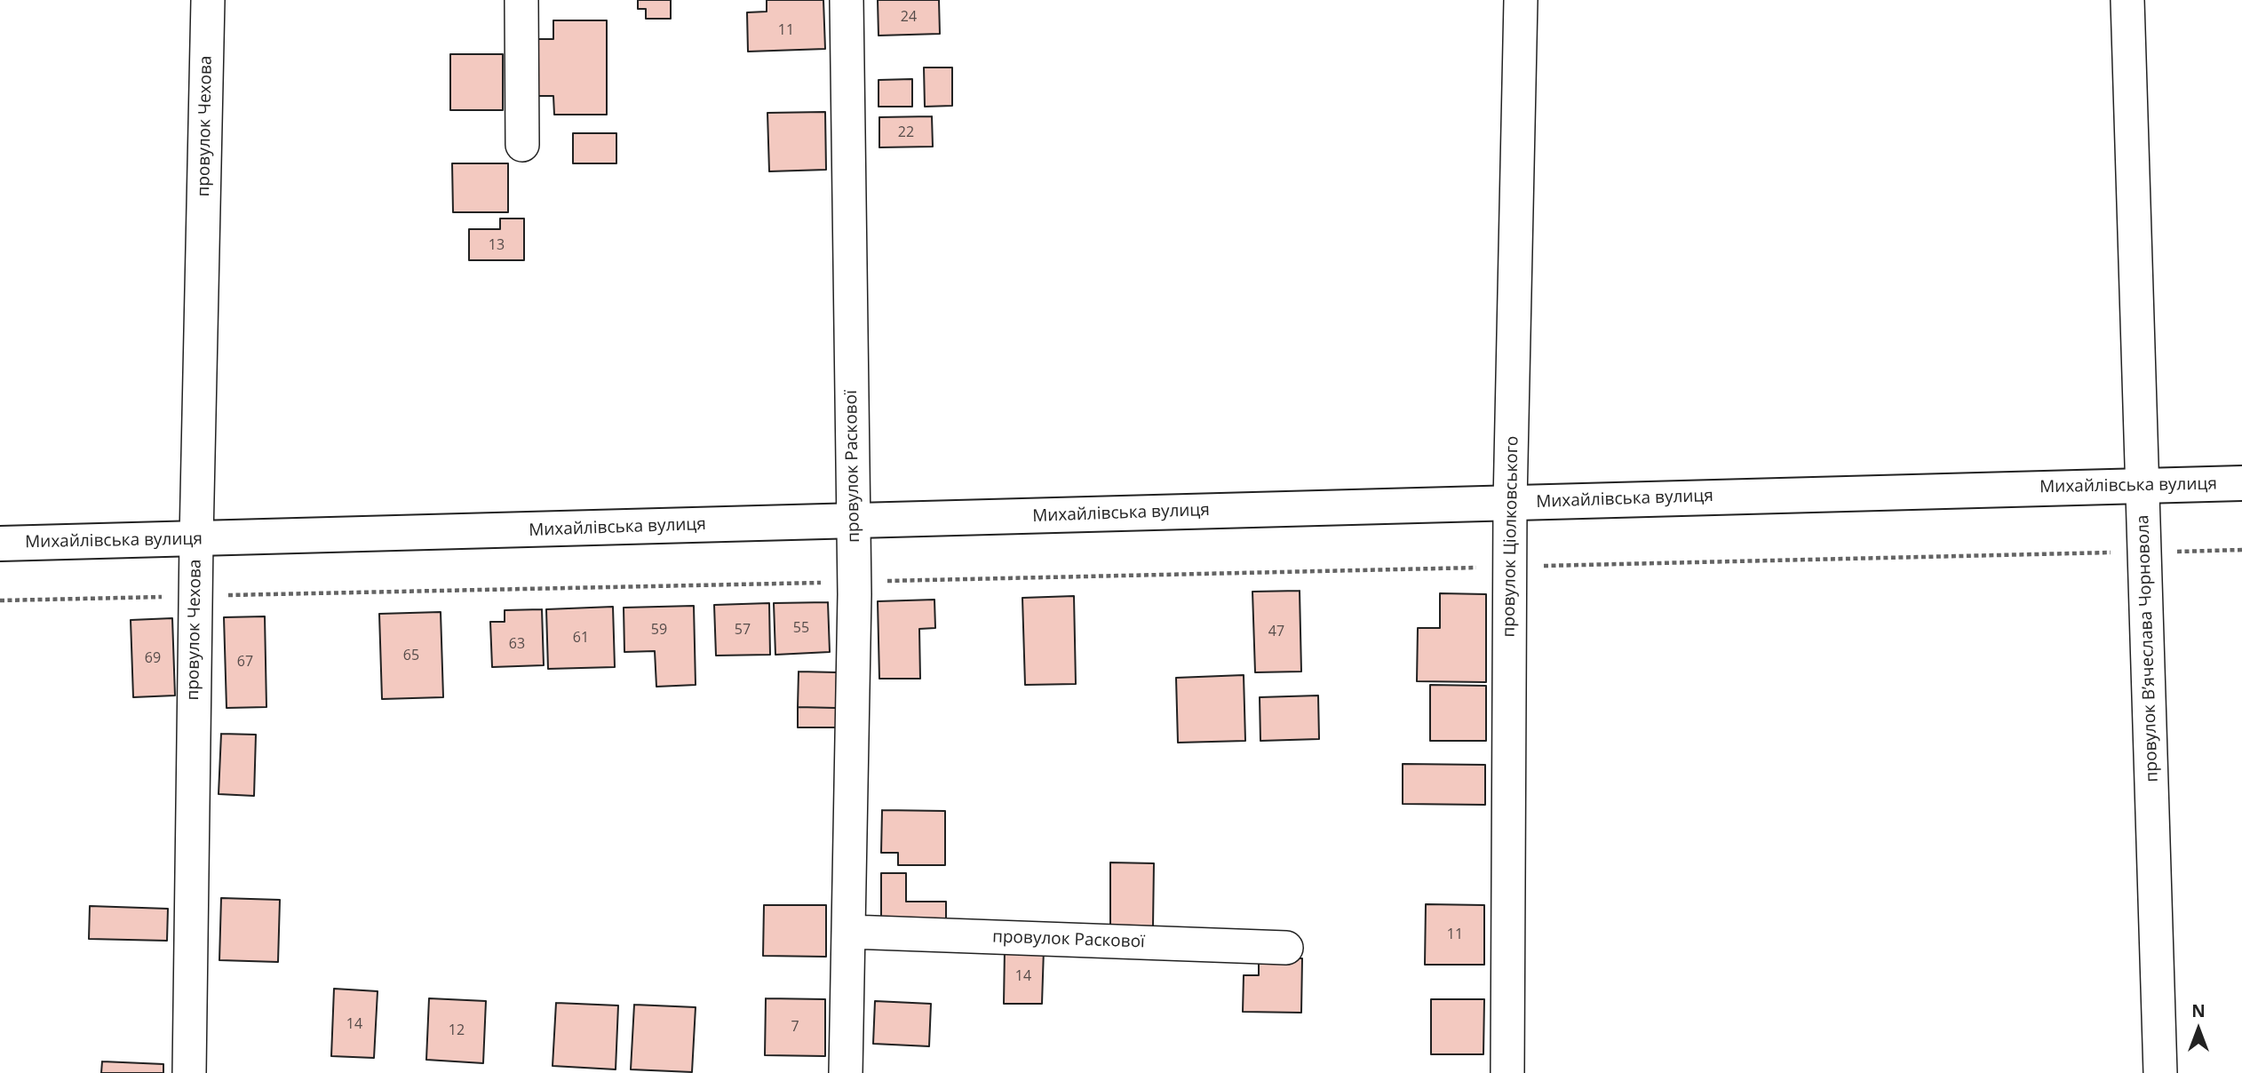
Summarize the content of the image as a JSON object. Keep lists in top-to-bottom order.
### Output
{
  "streets": {
    "main road": ["Михайлівська вулиця"],
    "street": [
      "провулок Чехова",
      "провулок Раскової",
      "провулок Ціолковського",
      "провулок Вʼячеслава Чорновола"
    ]
  },
  "crossings": [
    ["провулок Чехова", "Михайлівська вулиця"],
    ["провулок Раскової", "Михайлівська вулиця"],
    ["Михайлівська вулиця", "провулок Ціолковського"],
    ["Михайлівська вулиця", "провулок Вʼячеслава Чорновола"]
  ],
  "house_numbers": [
    "24",
    "11",
    "22",
    "13",
    "55",
    "59",
    "57",
    "47",
    "61",
    "63",
    "65",
    "69",
    "67",
    "11",
    "14",
    "14",
    "7",
    "12"
  ],
  "north": "top"
}
